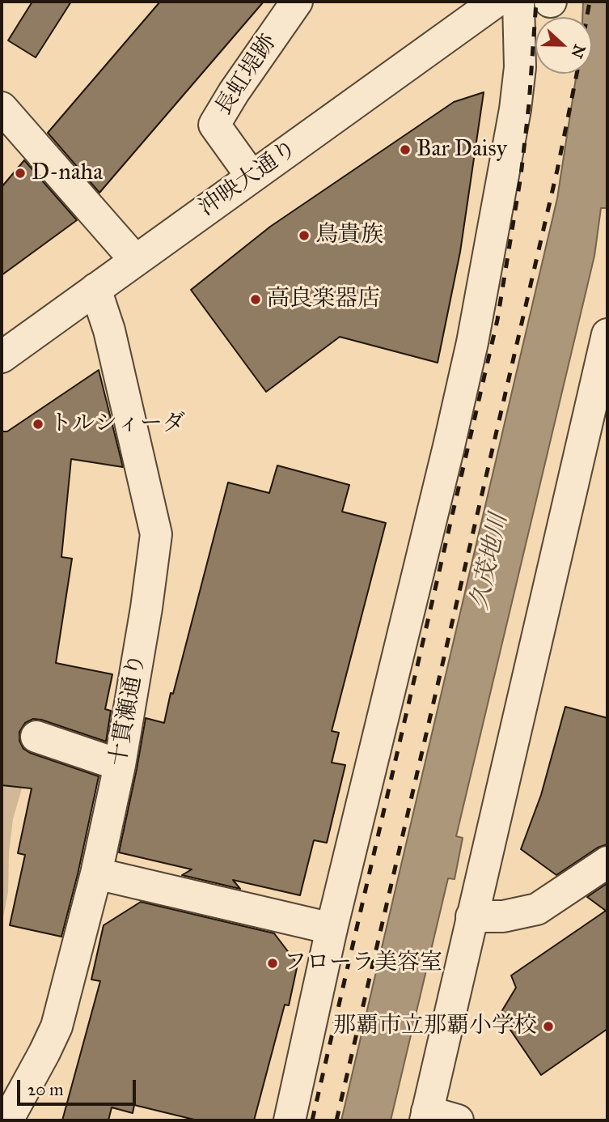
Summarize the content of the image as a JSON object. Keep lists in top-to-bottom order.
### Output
{
  "streets": {
    "street": ["長虹堤跡", "沖映大通り", "十貫瀬通り"]
  },
  "crossings": [
    ["長虹堤跡", "沖映大通り"],
    ["沖映大通り", "十貫瀬通り"]
  ],
  "water": ["久茂地川"],
  "places": [
    "Bar Daisy",
    "D-naha",
    "鳥貴族",
    "高良楽器店",
    "トルシィーダ",
    "フローラ美容室",
    "那覇市立那覇小学校"
  ],
  "scale_bar": "20 m",
  "north": "right"
}
